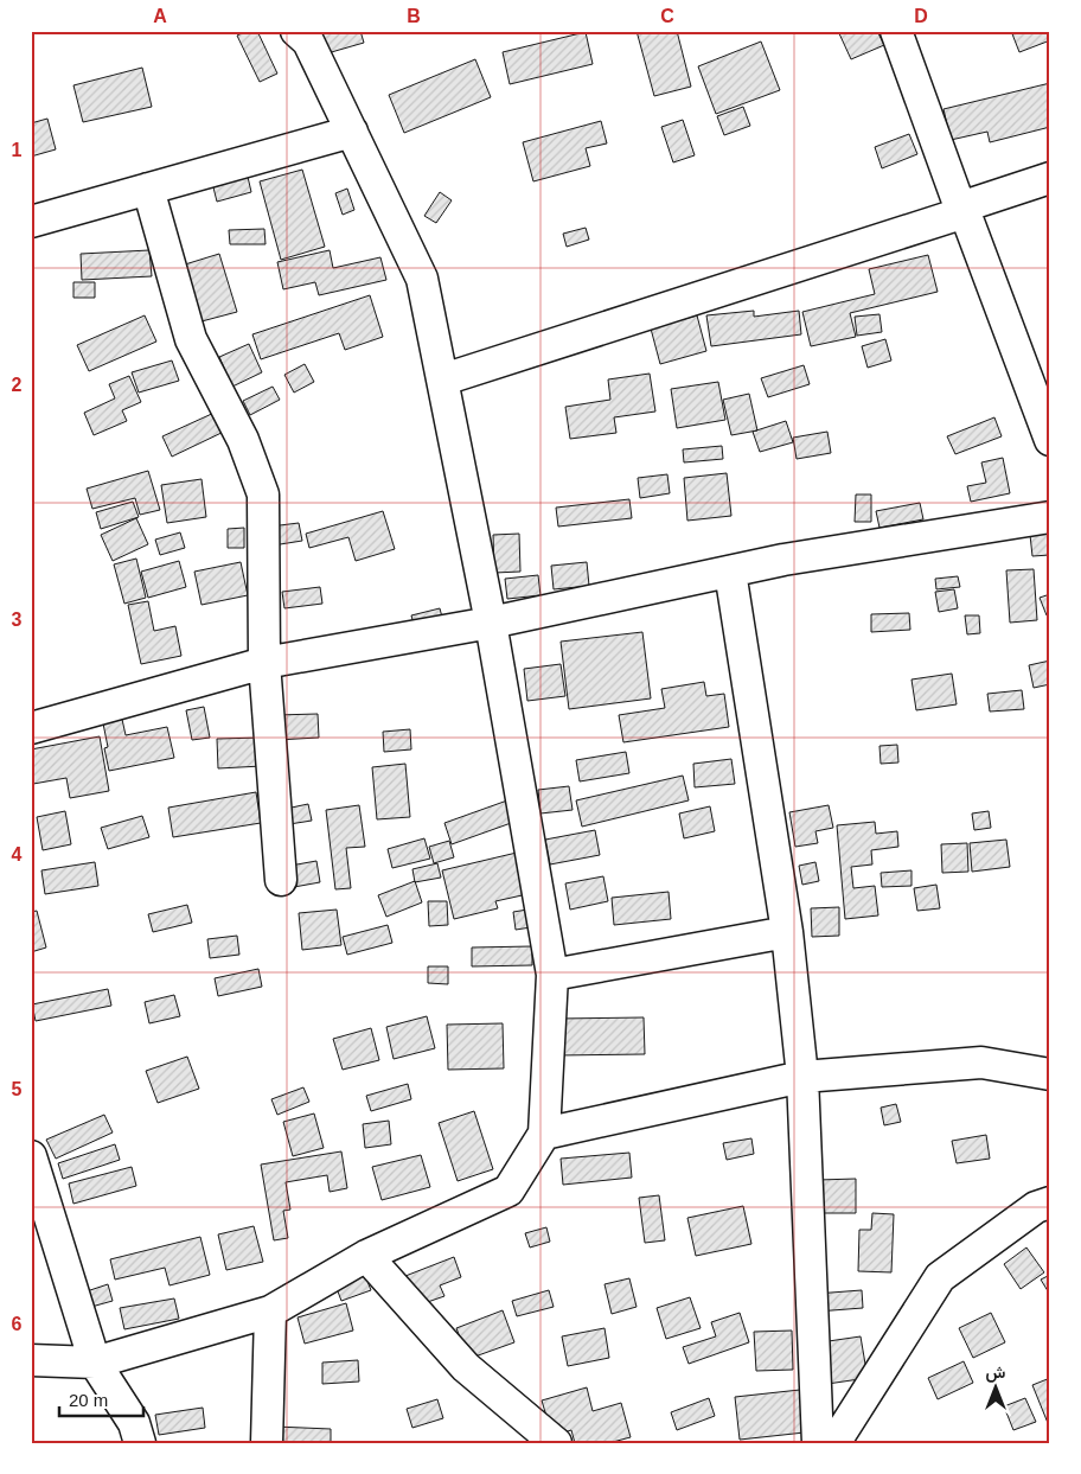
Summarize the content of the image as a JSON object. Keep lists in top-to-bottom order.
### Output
{
  "scale_bar": "20 m",
  "north": "top",
  "grid": {
    "columns": [
      "A",
      "B",
      "C",
      "D"
    ],
    "rows": [
      "1",
      "2",
      "3",
      "4",
      "5",
      "6"
    ]
  }
}
